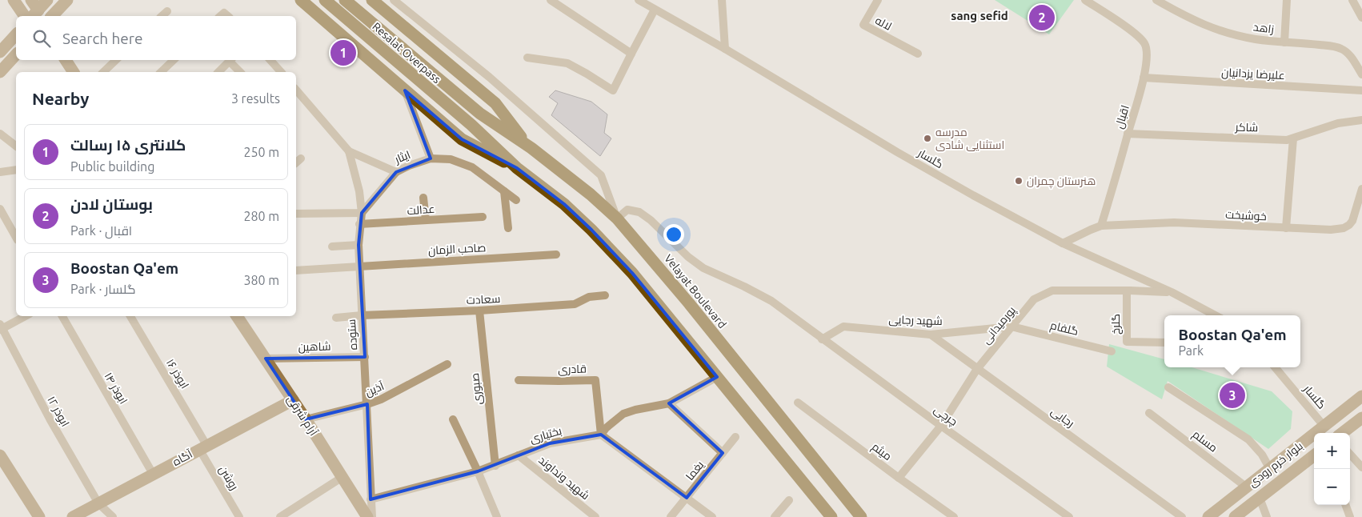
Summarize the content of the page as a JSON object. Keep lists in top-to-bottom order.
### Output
{
  "streets": {
    "highway": ["Resalat Overpass", "Velayat Boulevard"],
    "street": [
      "لاله",
      "زاهد",
      "علیرضا یزدانیان",
      "اقبال",
      "شاکر",
      "ایثار",
      "گلسار",
      "عدالت",
      "خوشبخت",
      "صاحب الزمان",
      "سعادت",
      "شهید رجایی",
      "گلرخ",
      "پورمیدانی",
      "گلفام",
      "ستوده",
      "شاهین",
      "قادری",
      "ابوذر ۱۶",
      "ابوذر ۱۴",
      "آذین",
      "صبوری",
      "ابوذر ۱۲",
      "آرام شرقی",
      "چرچی",
      "رجایی",
      "بختیاری",
      "مسلم",
      "میثم",
      "آگاه",
      "بلوار خرم رودی",
      "یغما",
      "روشن",
      "شهید ونداوند"
    ]
  },
  "crossings": [
    ["Resalat Overpass", "Velayat Boulevard"],
    ["علیرضا یزدانیان", "اقبال"],
    ["اقبال", "شاکر"],
    ["اقبال", "خوشبخت"],
    ["ایثار", "ستوده"],
    ["گلسار", "پورمیدانی"],
    ["گلسار", "بلوار خرم رودی"],
    ["عدالت", "ستوده"],
    ["صاحب الزمان", "ستوده"],
    ["Velayat Boulevard", "چرچی"],
    ["سعادت", "ستوده"],
    ["سعادت", "صبوری"],
    ["شهید رجایی", "پورمیدانی"],
    ["شهید رجایی", "گلفام"],
    ["شهید رجایی", "چرچی"],
    ["شهید رجایی", "رجایی"],
    ["گلرخ", "پورمیدانی"],
    ["پورمیدانی", "گلفام"],
    ["پورمیدانی", "چرچی"],
    ["پورمیدانی", "رجایی"],
    ["پورمیدانی", "میثم"],
    ["ستوده", "شاهین"],
    ["ستوده", "آذین"],
    ["ستوده", "بختیاری"],
    ["شاهین", "آرام شرقی"],
    ["قادری", "بختیاری"],
    ["ابوذر ۱۶", "آگاه"],
    ["ابوذر ۱۶", "روشن"],
    ["ابوذر ۱۴", "آگاه"],
    ["آذین", "آرام شرقی"],
    ["صبوری", "بختیاری"],
    ["ابوذر ۱۲", "آگاه"],
    ["آرام شرقی", "آگاه"],
    ["بختیاری", "شهید ونداوند"],
    ["مسلم", "بلوار خرم رودی"],
    ["آگاه", "روشن"]
  ],
  "districts": ["sang sefid"],
  "places": ["مدرسه استثنایی شادی", "هنرستان چمران"],
  "page": {
    "pins": ["2", "1", "3"],
    "search": "Search here",
    "heading": ["Nearby", "3 results"],
    "list": [
      {
        "mark": "1",
        "name": "کلانتری ۱۵ رسالت",
        "note": "Public building",
        "value": "250 m"
      },
      {
        "mark": "2",
        "name": "بوستان لادن",
        "note": "Park · اقبال",
        "value": "280 m"
      },
      {
        "mark": "3",
        "name": "Boostan Qa'em",
        "note": "Park · گلسار",
        "value": "380 m"
      }
    ],
    "popup": ["Boostan Qa'em", "Park"],
    "map_buttons": ["+", "−"]
  }
}
